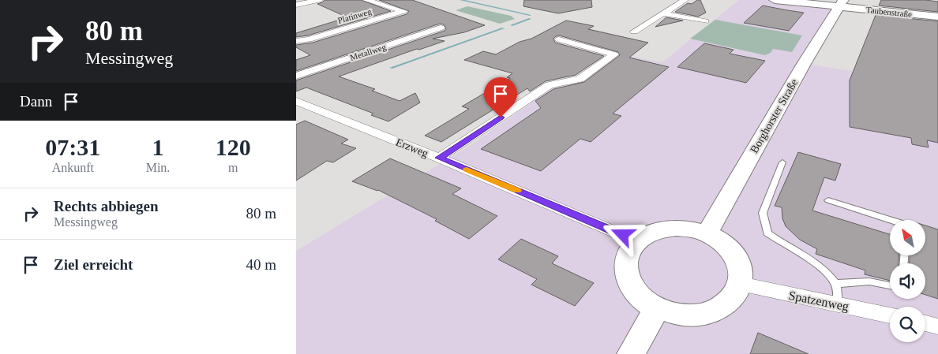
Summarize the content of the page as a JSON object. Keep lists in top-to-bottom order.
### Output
{
  "streets": {
    "main road": ["Taubenstraße", "Borghorster Straße"],
    "street": [
      "Platinweg",
      "Metallweg",
      "Erzweg",
      "Spatzenweg"
    ]
  },
  "crossings": [
    ["Taubenstraße", "Borghorster Straße"],
    ["Borghorster Straße", "Erzweg"],
    ["Borghorster Straße", "Spatzenweg"],
    ["Erzweg", "Spatzenweg"]
  ],
  "north": "top left",
  "page": {
    "turn": ["80 m", "Messingweg"],
    "then": "Dann",
    "eta": [
      "07:31",
      "Ankunft",
      "1",
      "Min.",
      "120",
      "m"
    ],
    "list": [
      {
        "name": "Rechts abbiegen",
        "note": "Messingweg",
        "value": "80 m"
      },
      {
        "name": "Ziel erreicht",
        "value": "40 m"
      }
    ]
  }
}
